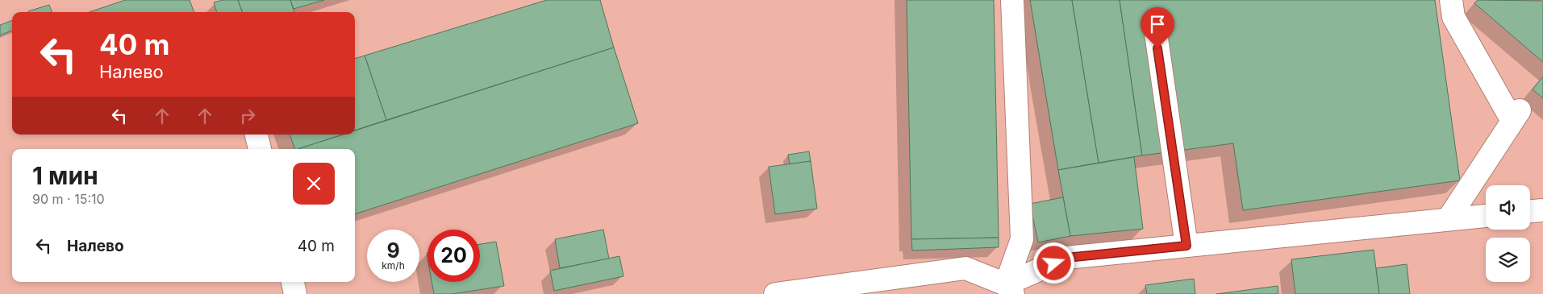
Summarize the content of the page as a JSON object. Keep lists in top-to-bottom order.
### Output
{
  "page": {
    "turn": ["40 m", "Налево"],
    "heading": ["1 мин", "90 m · 15:10"],
    "list": [
      {
        "name": "Налево",
        "value": "40 m"
      }
    ],
    "speed": "9 km/h",
    "limit": "20"
  }
}
